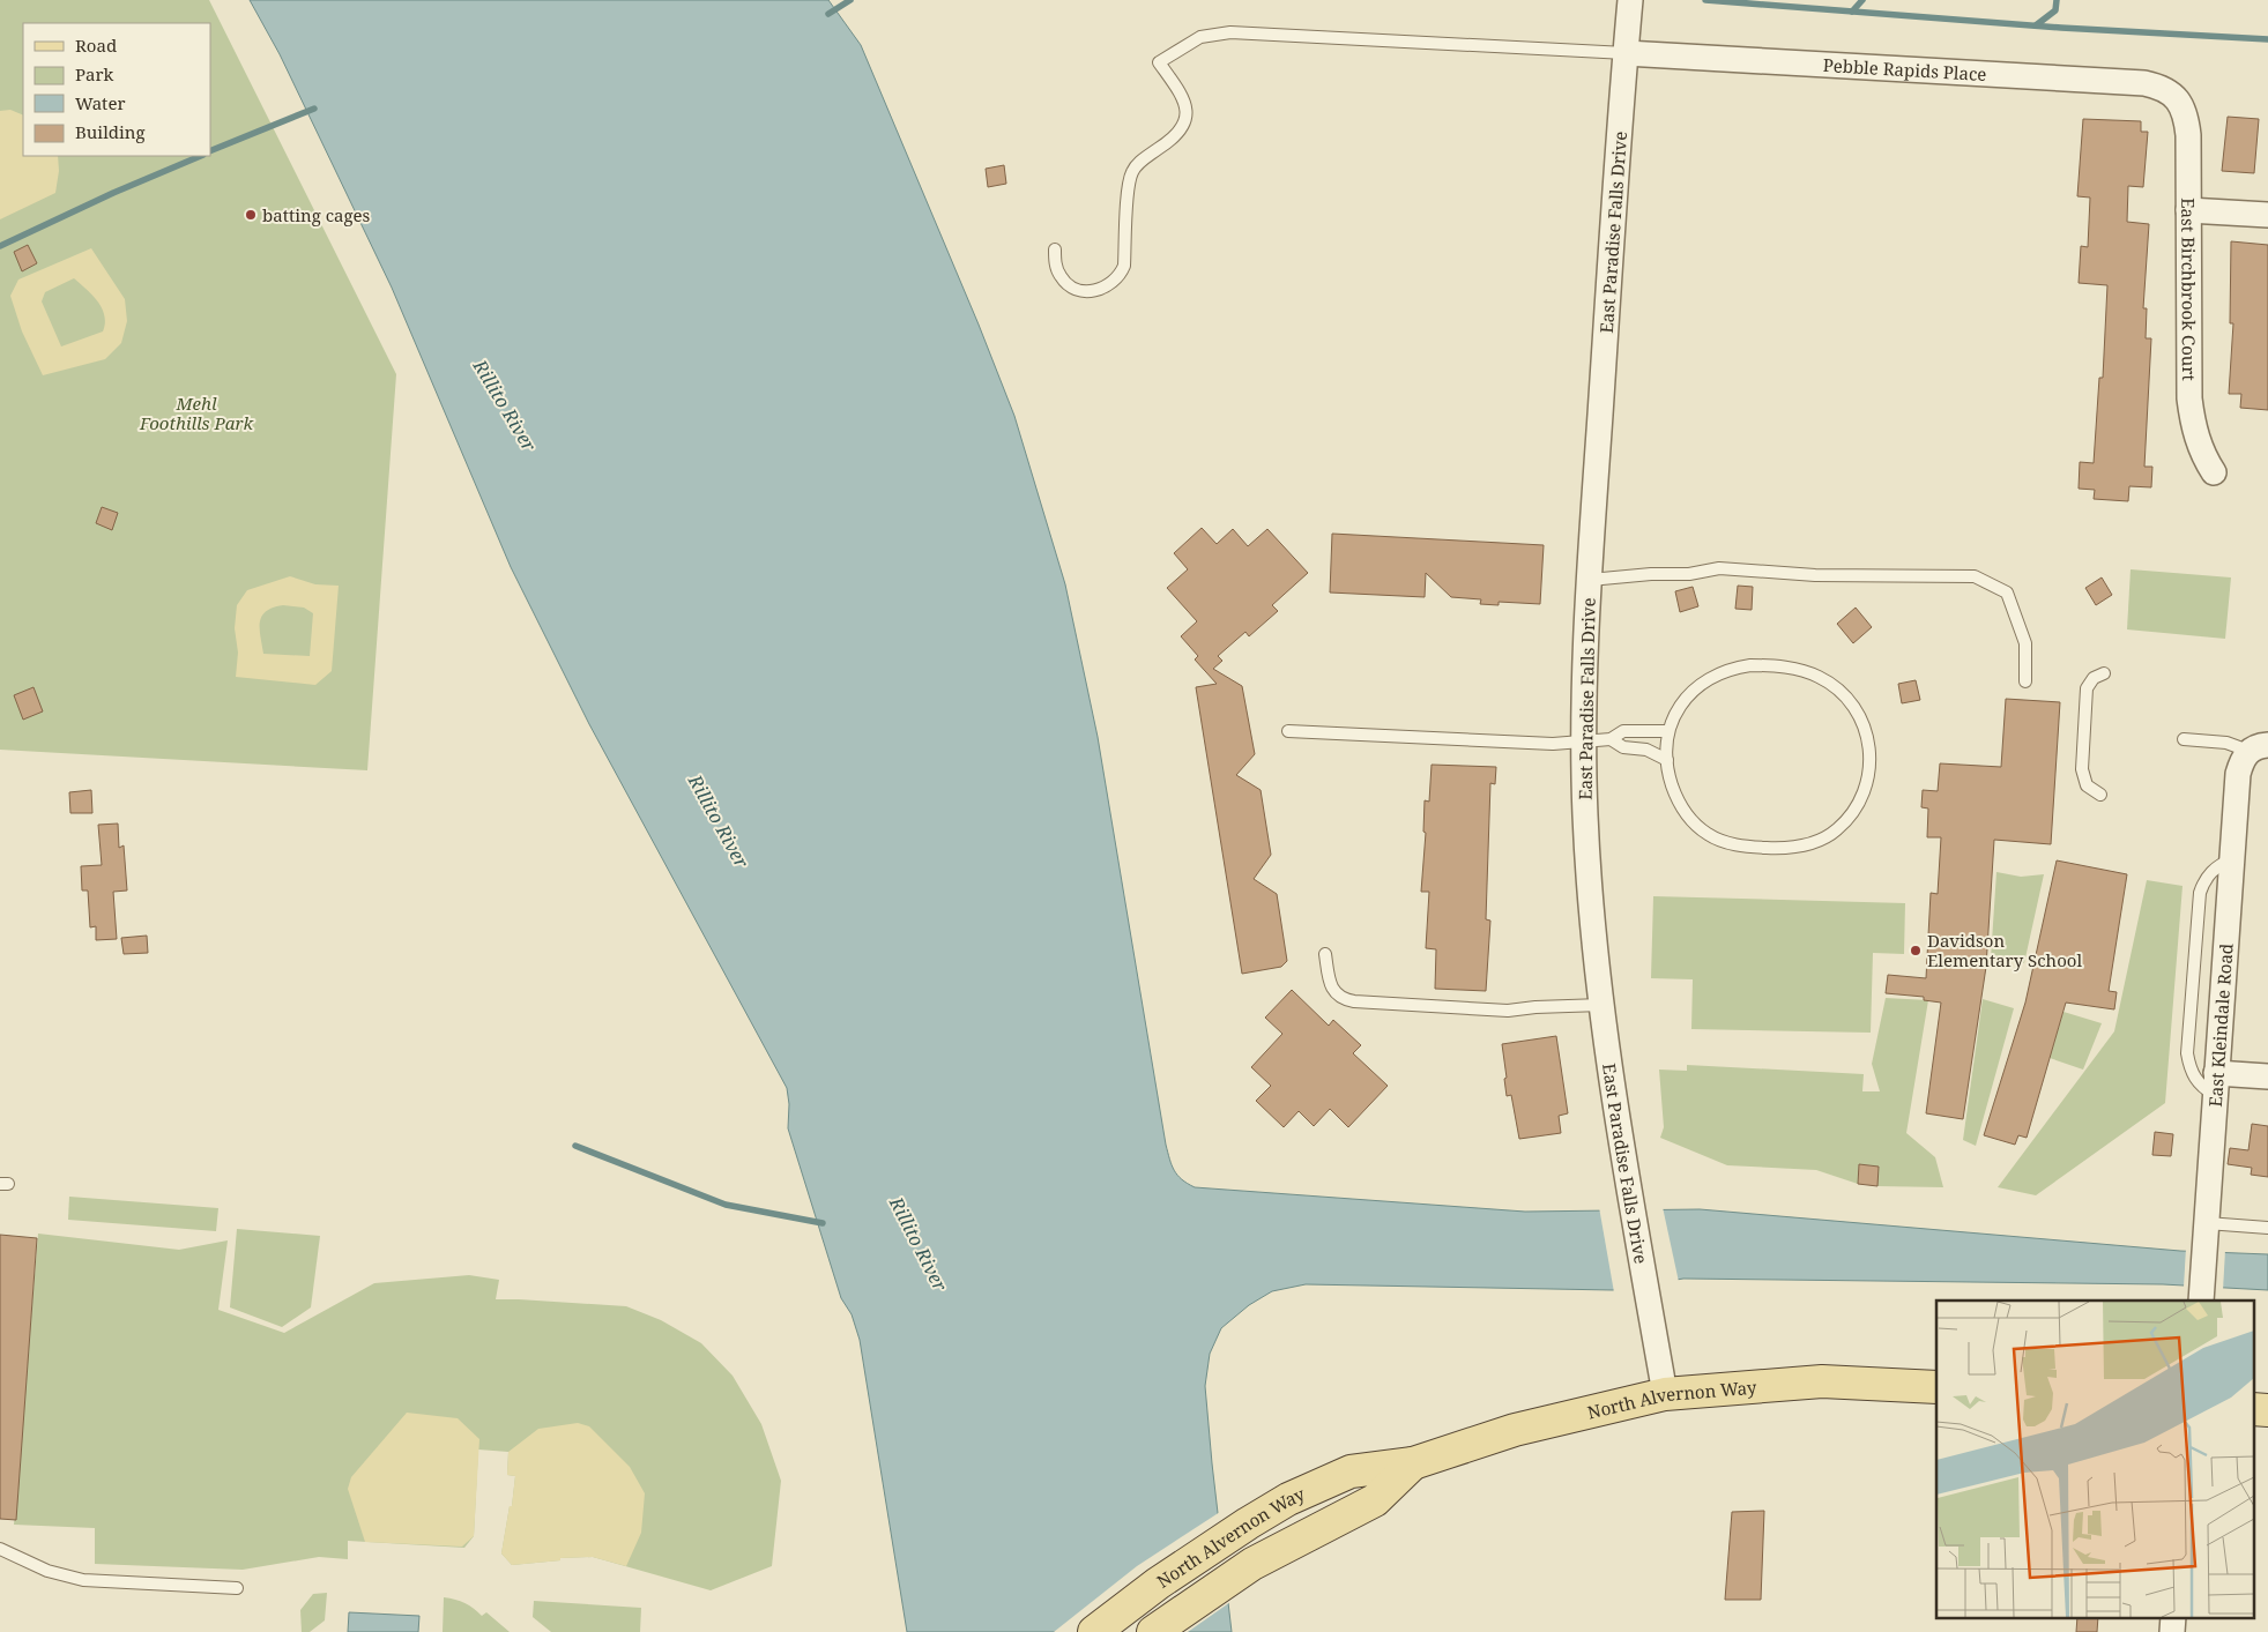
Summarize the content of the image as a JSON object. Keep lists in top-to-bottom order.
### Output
{
  "streets": {
    "main road": ["North Alvernon Way"],
    "street": [
      "Pebble Rapids Place",
      "East Paradise Falls Drive",
      "East Birchbrook Court",
      "East Kleindale Road"
    ]
  },
  "crossings": [
    ["Pebble Rapids Place", "East Paradise Falls Drive"],
    ["Pebble Rapids Place", "East Birchbrook Court"],
    ["East Paradise Falls Drive", "North Alvernon Way"]
  ],
  "water": ["Rillito River"],
  "parks": ["Mehl Foothills Park"],
  "places": ["batting cages", "Davidson Elementary School"],
  "legend": [
    "Road",
    "Park",
    "Water",
    "Building"
  ]
}
